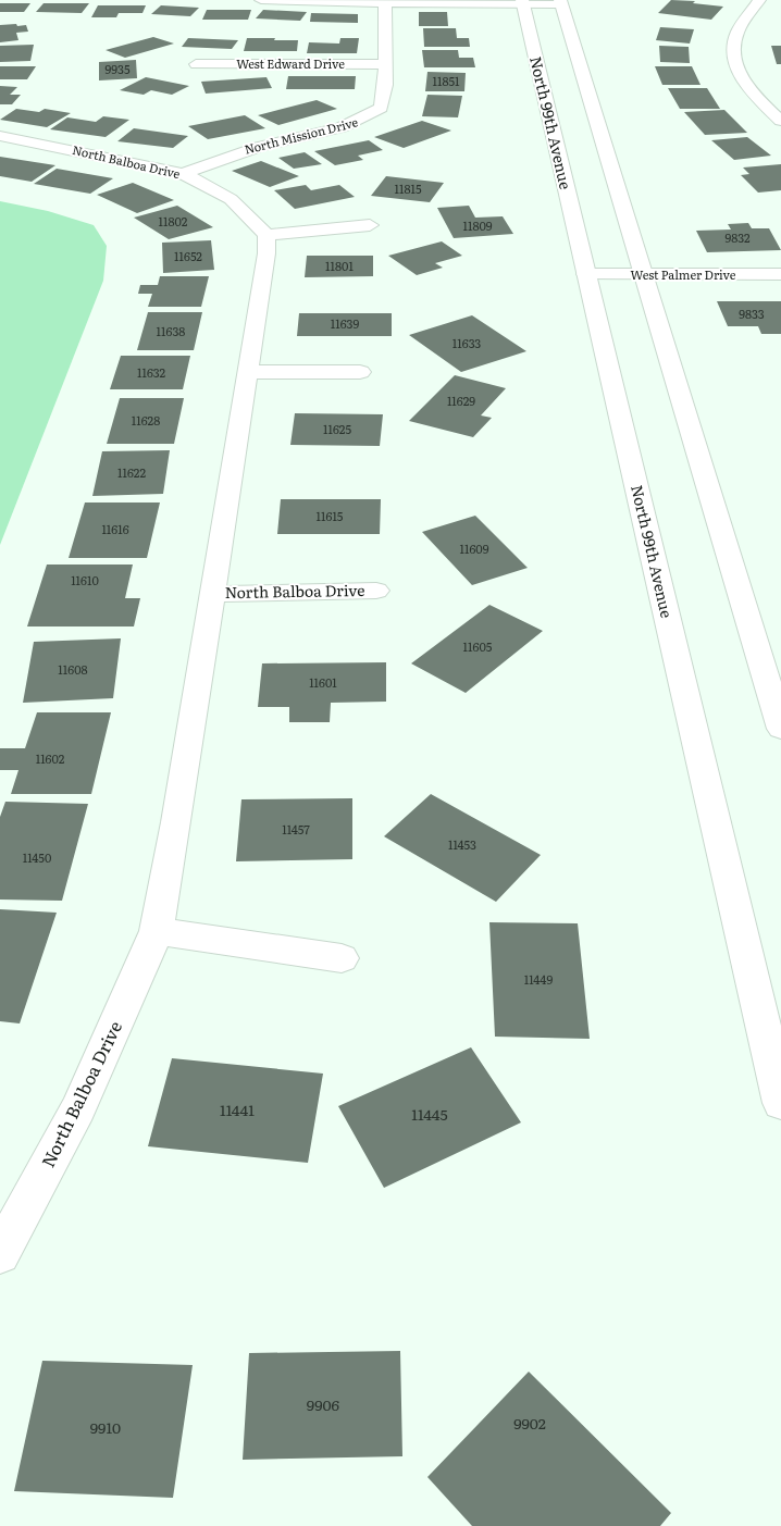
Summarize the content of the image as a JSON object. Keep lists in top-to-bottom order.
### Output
{
  "streets": {
    "street": [
      "West Edward Drive",
      "North 99th Avenue",
      "North Mission Drive",
      "North Balboa Drive",
      "West Palmer Drive"
    ]
  },
  "crossings": [
    ["West Edward Drive", "North Mission Drive"],
    ["North 99th Avenue", "West Palmer Drive"],
    ["North Mission Drive", "North Balboa Drive"]
  ],
  "house_numbers": [
    "9935",
    "11851",
    "11815",
    "11802",
    "11809",
    "9832",
    "11652",
    "11801",
    "9833",
    "11639",
    "11638",
    "11633",
    "11632",
    "11629",
    "11628",
    "11625",
    "11622",
    "11615",
    "11616",
    "11609",
    "11610",
    "11605",
    "11608",
    "11601",
    "11602",
    "11457",
    "11453",
    "11450",
    "11449",
    "11441",
    "11445",
    "9906",
    "9902",
    "9910"
  ]
}
